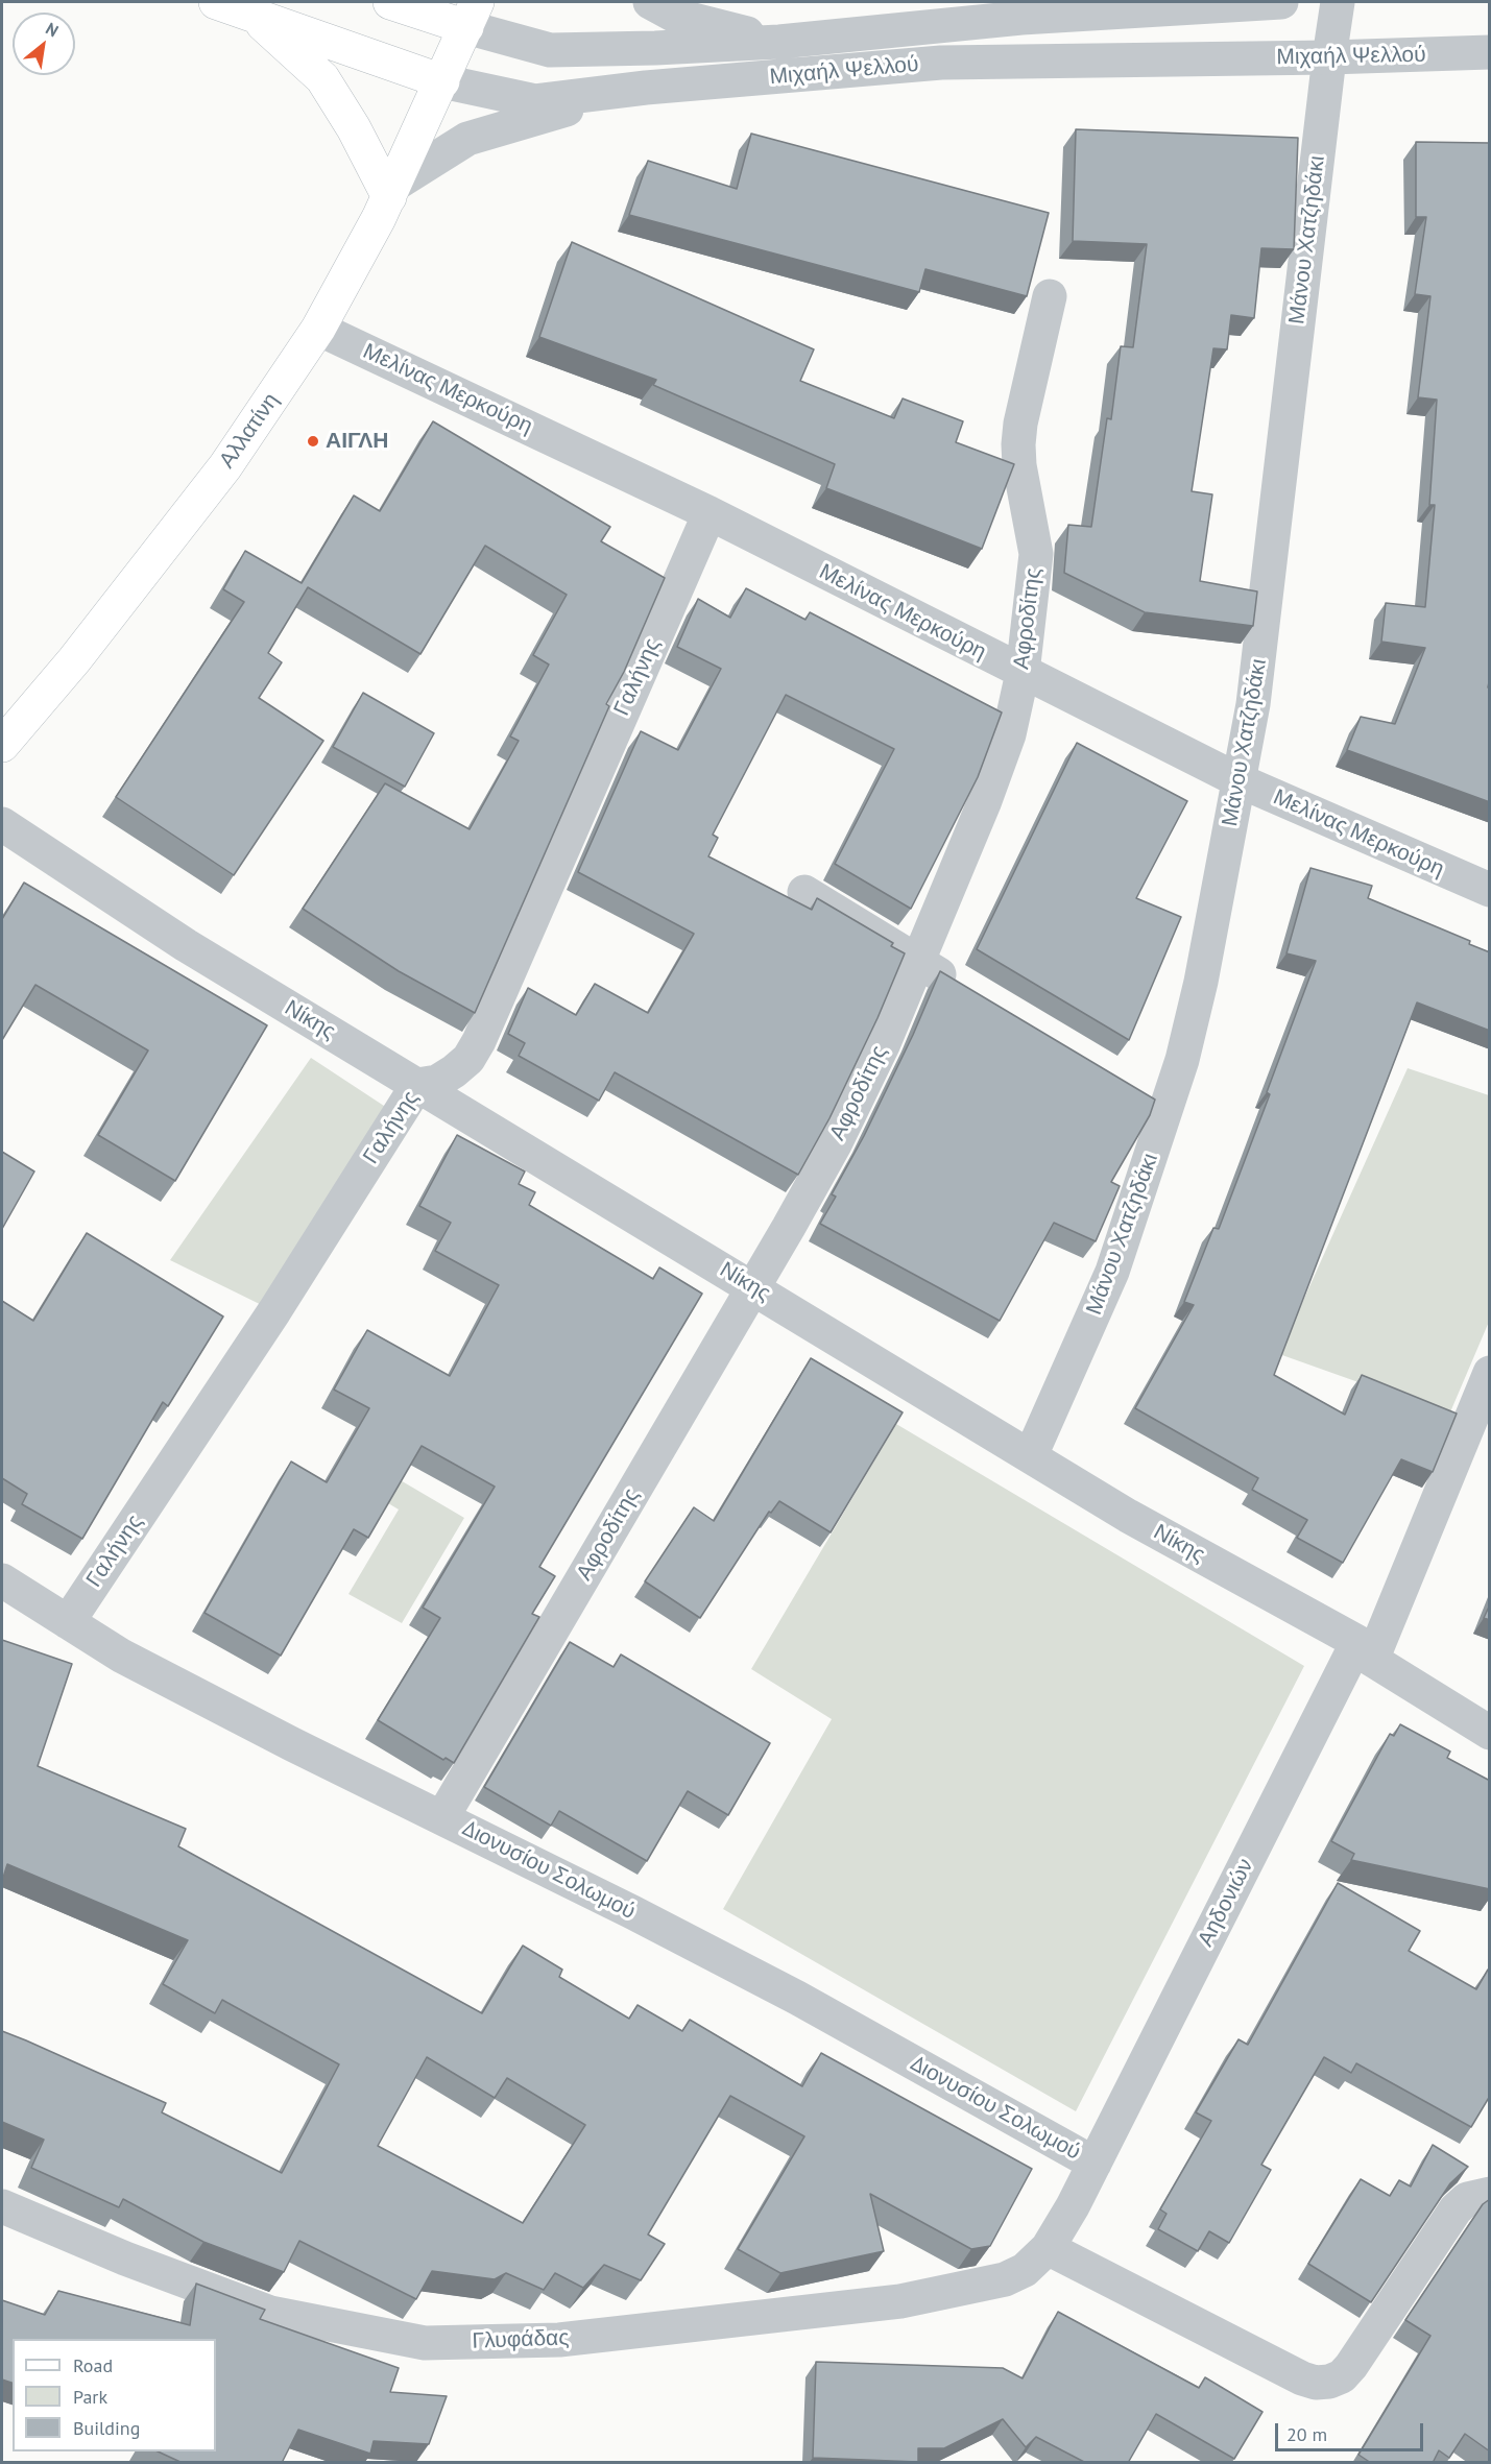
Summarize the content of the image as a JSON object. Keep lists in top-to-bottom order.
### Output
{
  "streets": {
    "main road": ["Μιχαήλ Ψελλού", "Αλλατίνη"],
    "street": [
      "Μάνου Χατζηδάκι",
      "Μελίνας Μερκούρη",
      "Αφροδίτης",
      "Γαλήνης",
      "Νίκης",
      "Διονυσίου Σολωμού",
      "Αηδονιών",
      "Γλυφάδας"
    ]
  },
  "crossings": [
    ["Μιχαήλ Ψελλού", "Μάνου Χατζηδάκι"],
    ["Μιχαήλ Ψελλού", "Αλλατίνη"],
    ["Μάνου Χατζηδάκι", "Μελίνας Μερκούρη"],
    ["Μάνου Χατζηδάκι", "Νίκης"],
    ["Μελίνας Μερκούρη", "Αλλατίνη"],
    ["Μελίνας Μερκούρη", "Αφροδίτης"],
    ["Μελίνας Μερκούρη", "Γαλήνης"],
    ["Αφροδίτης", "Νίκης"],
    ["Αφροδίτης", "Διονυσίου Σολωμού"],
    ["Γαλήνης", "Νίκης"],
    ["Γαλήνης", "Διονυσίου Σολωμού"],
    ["Νίκης", "Αηδονιών"],
    ["Διονυσίου Σολωμού", "Αηδονιών"],
    ["Αηδονιών", "Γλυφάδας"]
  ],
  "places": ["ΑΙΓΛΗ"],
  "legend": ["Road", "Park", "Building"],
  "scale_bar": "20 m",
  "north": "top right"
}
